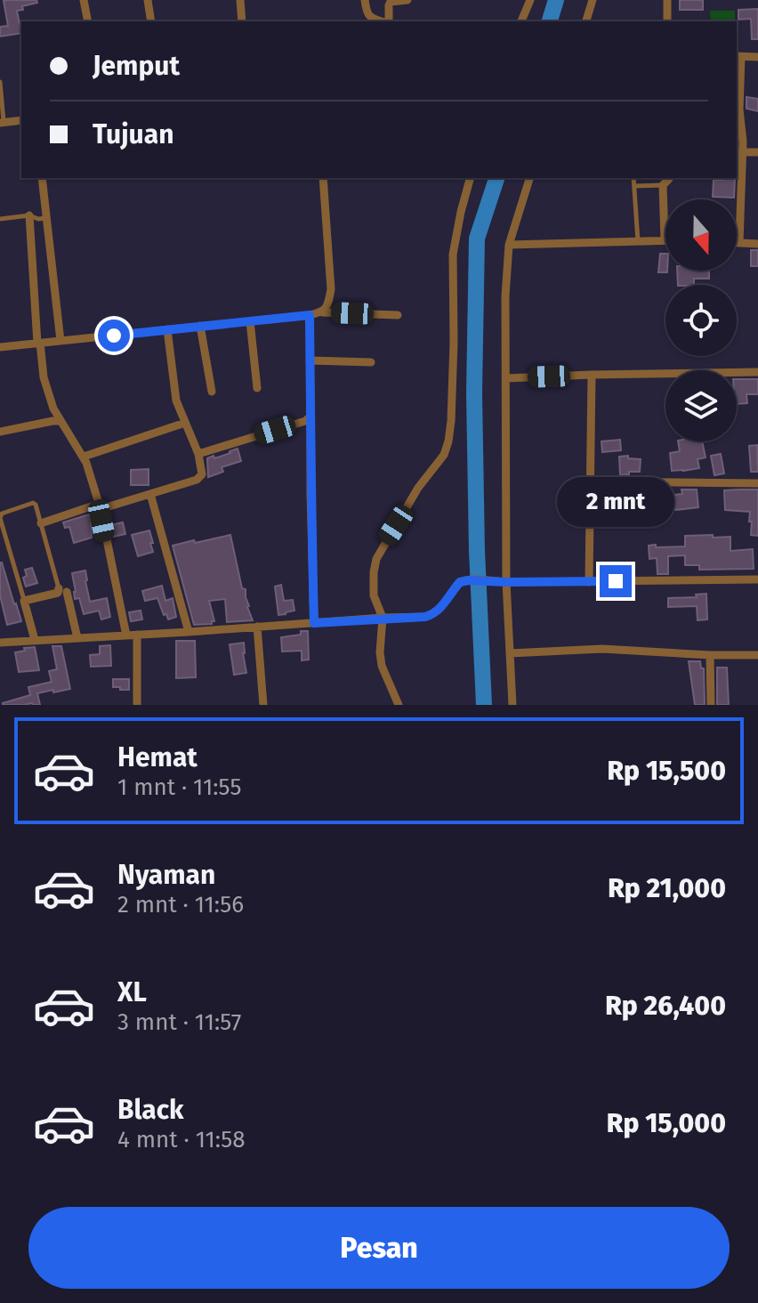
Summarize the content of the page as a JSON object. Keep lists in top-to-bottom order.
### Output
{
  "north": "bottom",
  "page": {
    "banner": ["Jemput", "Tujuan"],
    "bubble": "2 mnt",
    "list": [
      {
        "name": "Hemat",
        "note": "1 mnt · 11:55",
        "value": "Rp 15,500"
      },
      {
        "name": "Nyaman",
        "note": "2 mnt · 11:56",
        "value": "Rp 21,000"
      },
      {
        "name": "XL",
        "note": "3 mnt · 11:57",
        "value": "Rp 26,400"
      },
      {
        "name": "Black",
        "note": "4 mnt · 11:58",
        "value": "Rp 15,000"
      }
    ],
    "buttons": "Pesan"
  }
}
